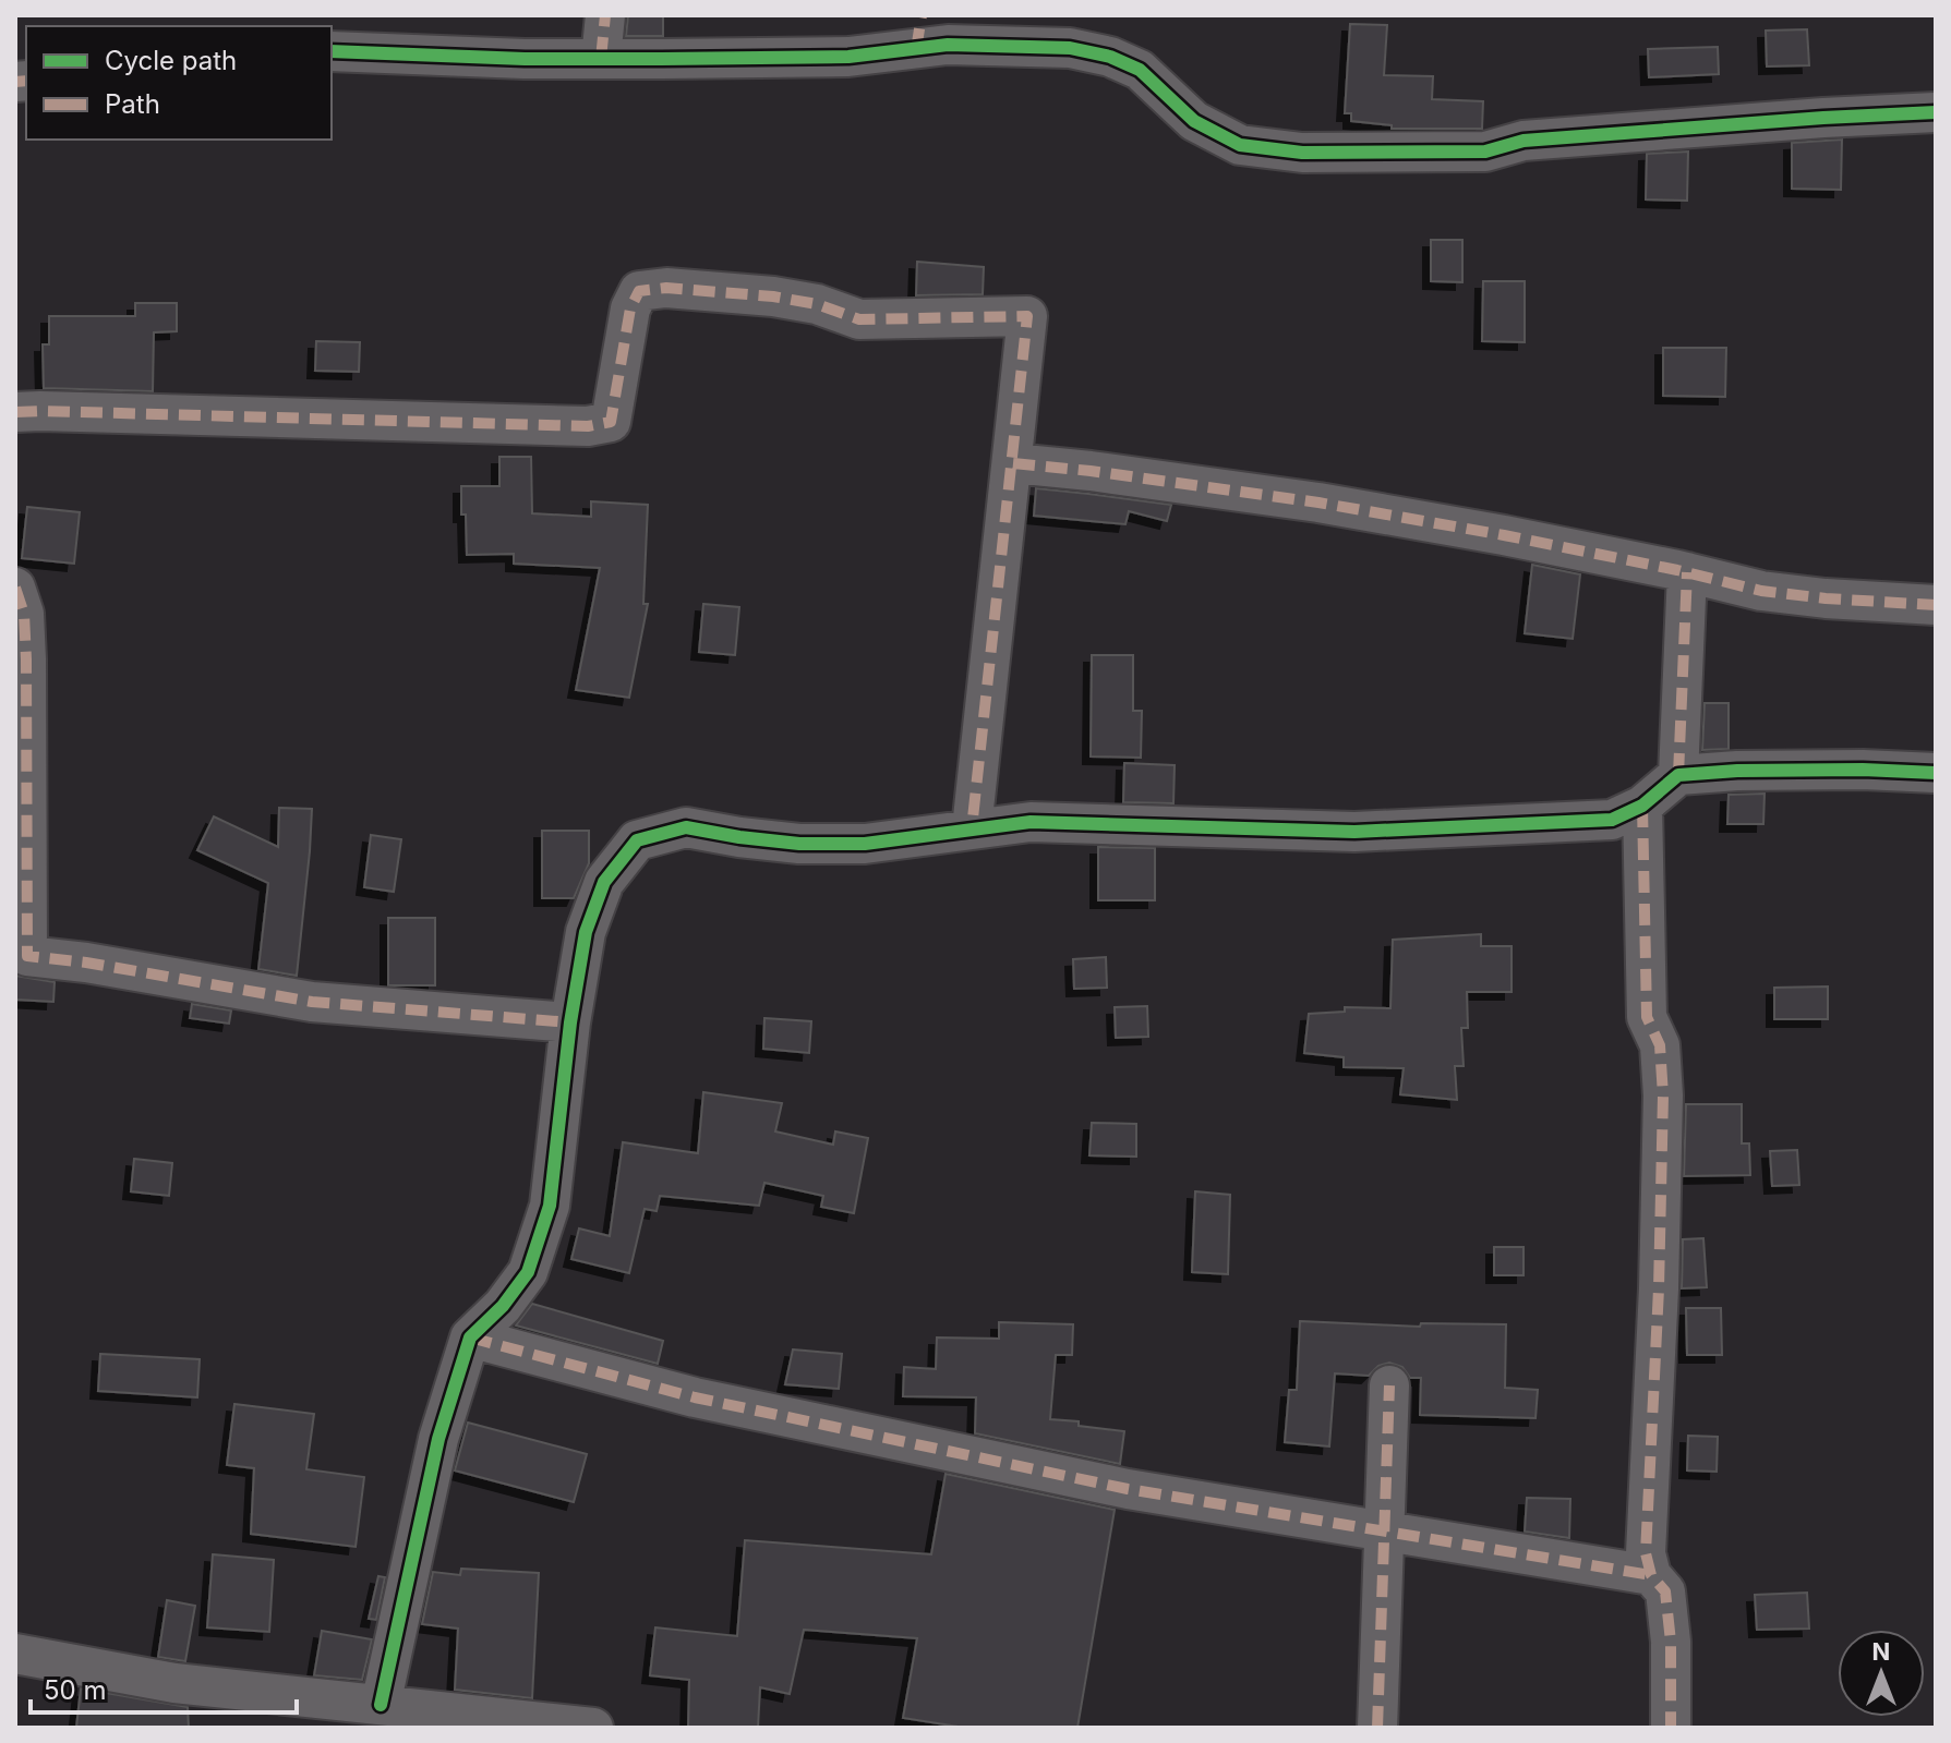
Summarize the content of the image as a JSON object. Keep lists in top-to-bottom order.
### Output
{
  "legend": ["Cycle path", "Path"],
  "scale_bar": "50 m",
  "north": "top"
}
